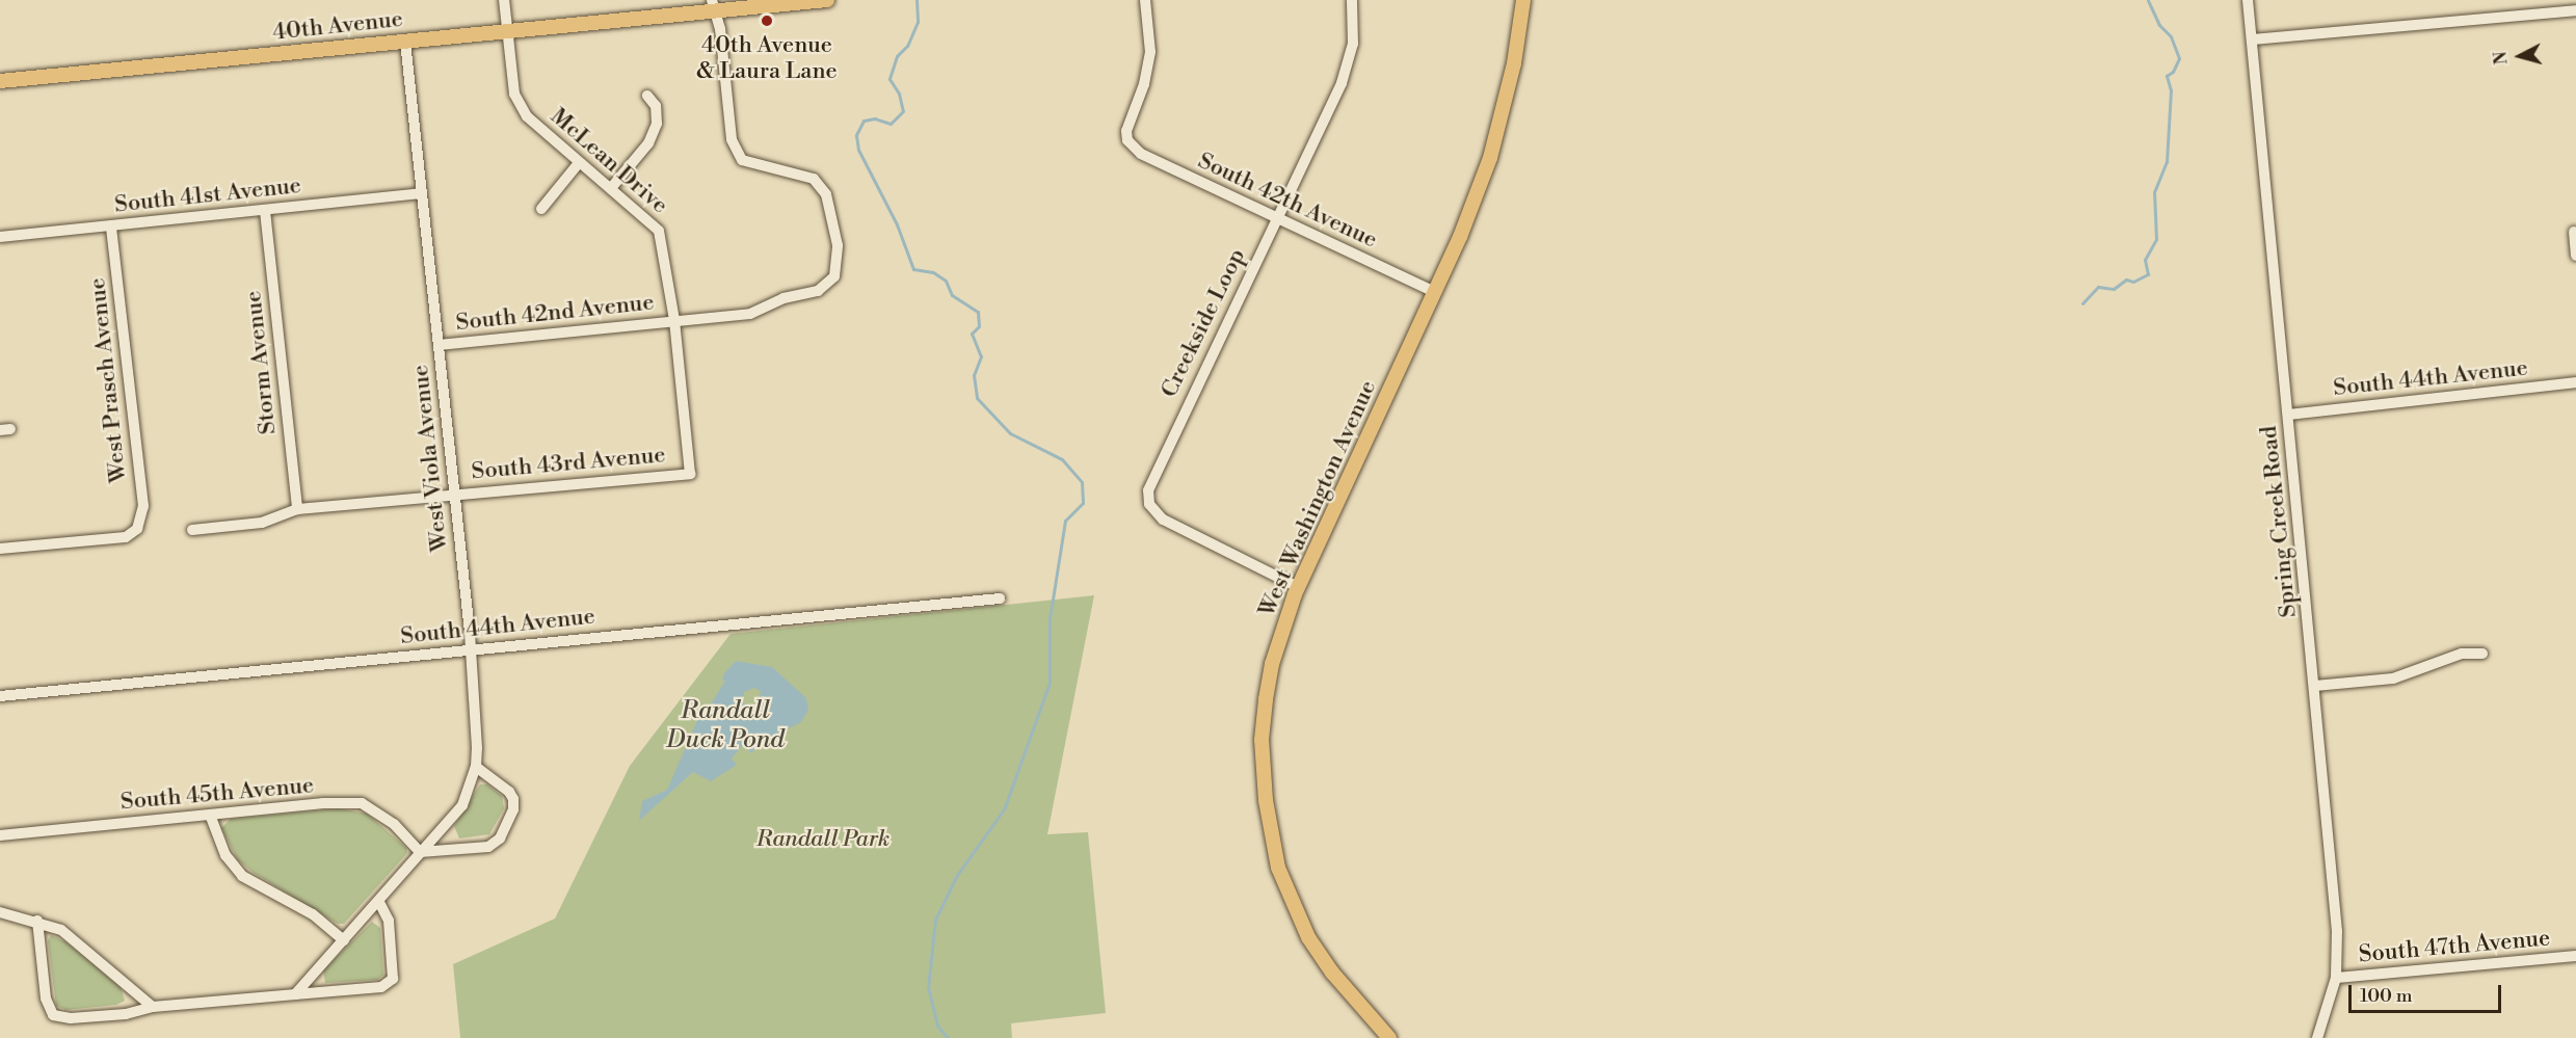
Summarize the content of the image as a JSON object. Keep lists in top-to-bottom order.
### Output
{
  "streets": {
    "main road": ["40th Avenue", "West Washington Avenue"],
    "street": [
      "McLean Drive",
      "South 41st Avenue",
      "South 42th Avenue",
      "South 42nd Avenue",
      "Creekside Loop",
      "Storm Avenue",
      "South 44th Avenue",
      "West Prasch Avenue",
      "West Viola Avenue",
      "South 43rd Avenue",
      "Spring Creek Road",
      "South 45th Avenue",
      "South 47th Avenue"
    ]
  },
  "crossings": [
    ["40th Avenue", "McLean Drive"],
    ["40th Avenue", "South 42nd Avenue"],
    ["40th Avenue", "West Viola Avenue"],
    ["McLean Drive", "South 42nd Avenue"],
    ["McLean Drive", "South 43rd Avenue"],
    ["South 41st Avenue", "Storm Avenue"],
    ["South 41st Avenue", "West Prasch Avenue"],
    ["South 41st Avenue", "West Viola Avenue"],
    ["South 42th Avenue", "Creekside Loop"],
    ["South 42th Avenue", "West Washington Avenue"],
    ["South 42nd Avenue", "West Viola Avenue"],
    ["Creekside Loop", "West Washington Avenue"],
    ["Storm Avenue", "South 43rd Avenue"],
    ["South 44th Avenue", "West Viola Avenue"],
    ["South 44th Avenue", "Spring Creek Road"],
    ["West Viola Avenue", "South 43rd Avenue"],
    ["West Viola Avenue", "South 45th Avenue"],
    ["Spring Creek Road", "South 47th Avenue"]
  ],
  "water": ["Randall Duck Pond"],
  "parks": ["Randall Park"],
  "places": ["40th Avenue & Laura Lane"],
  "scale_bar": "100 m",
  "north": "left"
}
